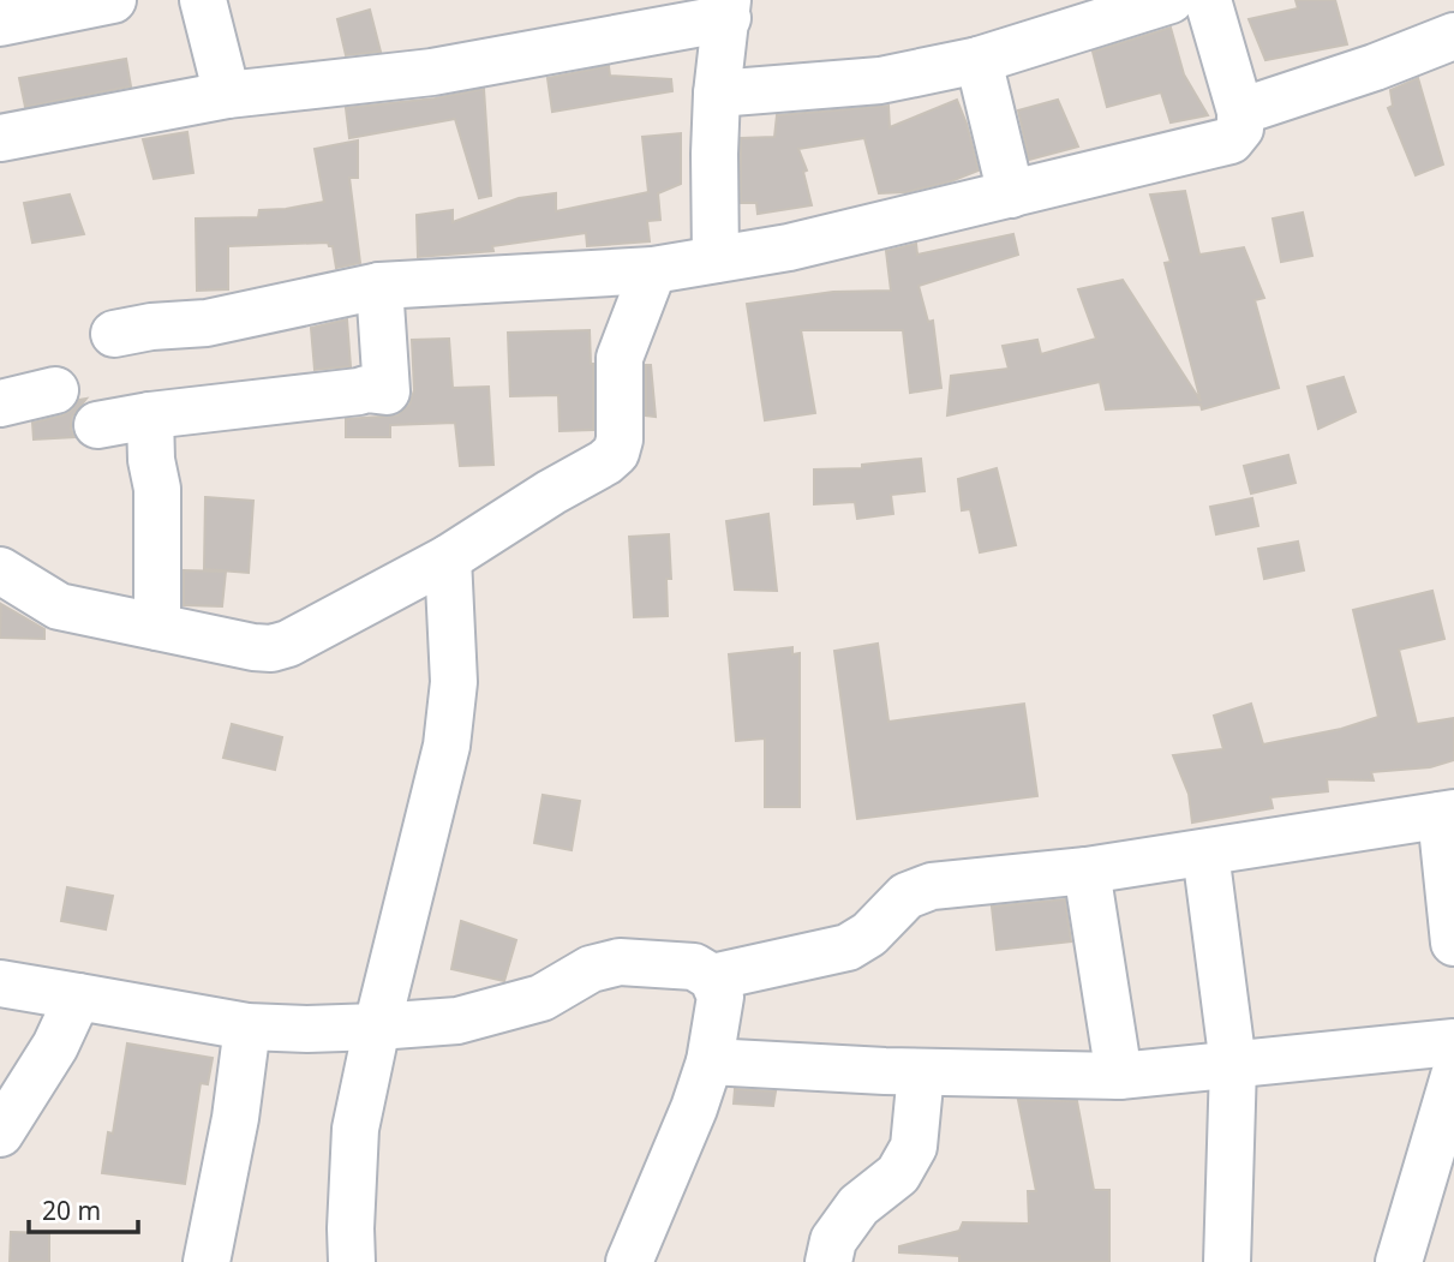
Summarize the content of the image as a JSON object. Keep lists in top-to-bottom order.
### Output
{
  "scale_bar": "20 m"
}
